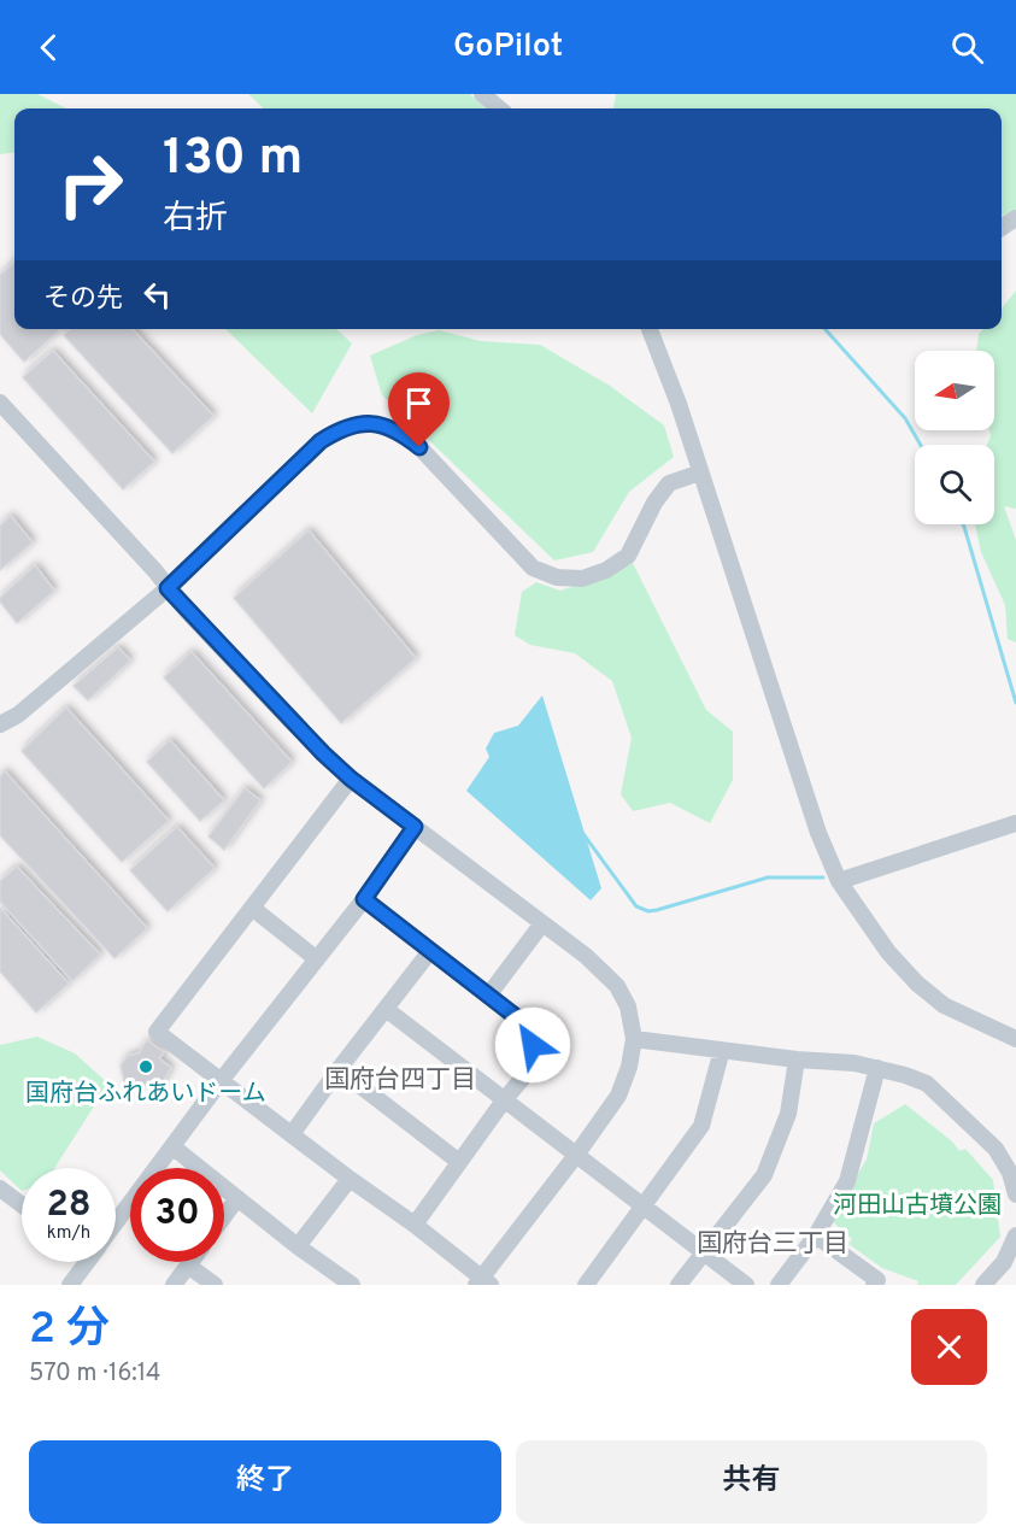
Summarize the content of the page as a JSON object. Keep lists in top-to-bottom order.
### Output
{
  "districts": ["国府台四丁目", "国府台三丁目"],
  "parks": ["河田山古墳公園"],
  "places": ["国府台ふれあいドーム"],
  "north": "left",
  "page": {
    "header": "GoPilot",
    "turn": ["130 m", "右折"],
    "then": "その先",
    "speed": "28 km/h",
    "limit": "30",
    "heading": ["2 分", "570 m · 16:14"],
    "buttons": ["終了", "共有"]
  }
}
